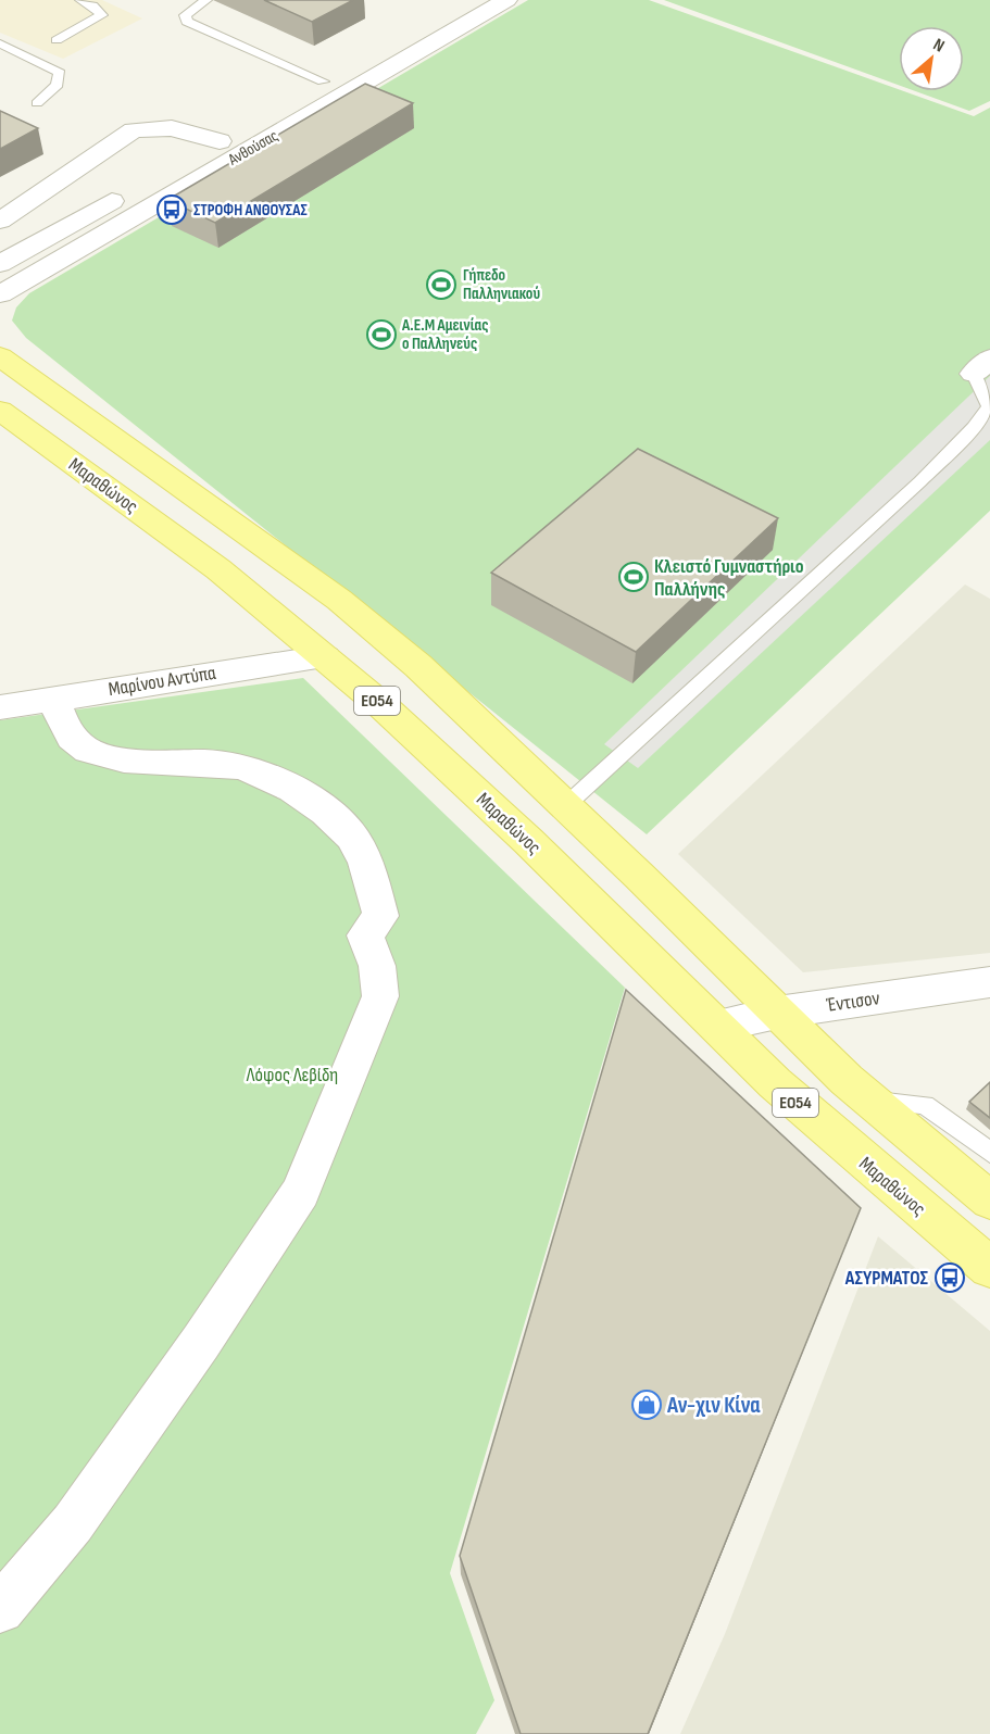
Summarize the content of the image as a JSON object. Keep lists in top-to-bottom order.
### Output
{
  "streets": {
    "main road": ["Μαραθώνος", "ΕΟ54"],
    "street": ["Ανθούσας", "Μαρίνου Αντύπα", "Έντισον"]
  },
  "crossings": [
    ["Μαραθώνος", "Μαρίνου Αντύπα"],
    ["Μαραθώνος", "Έντισον"],
    ["ΕΟ54", "Έντισον"]
  ],
  "parks": ["Λόφος Λεβίδη"],
  "places": {
    "bus stop": ["ΣΤΡΟΦΗ ΑΝΘΟΥΣΑΣ", "ΑΣΥΡΜΑΤΟΣ"],
    "sports": ["Γήπεδο Παλληνιακού", "Α.Ε.Μ Αμεινίας ο Παλληνεύς", "Κλειστό Γυμναστήριο Παλλήνης"],
    "shop": ["Αν-χιν Κίνα"]
  },
  "north": "top right"
}
